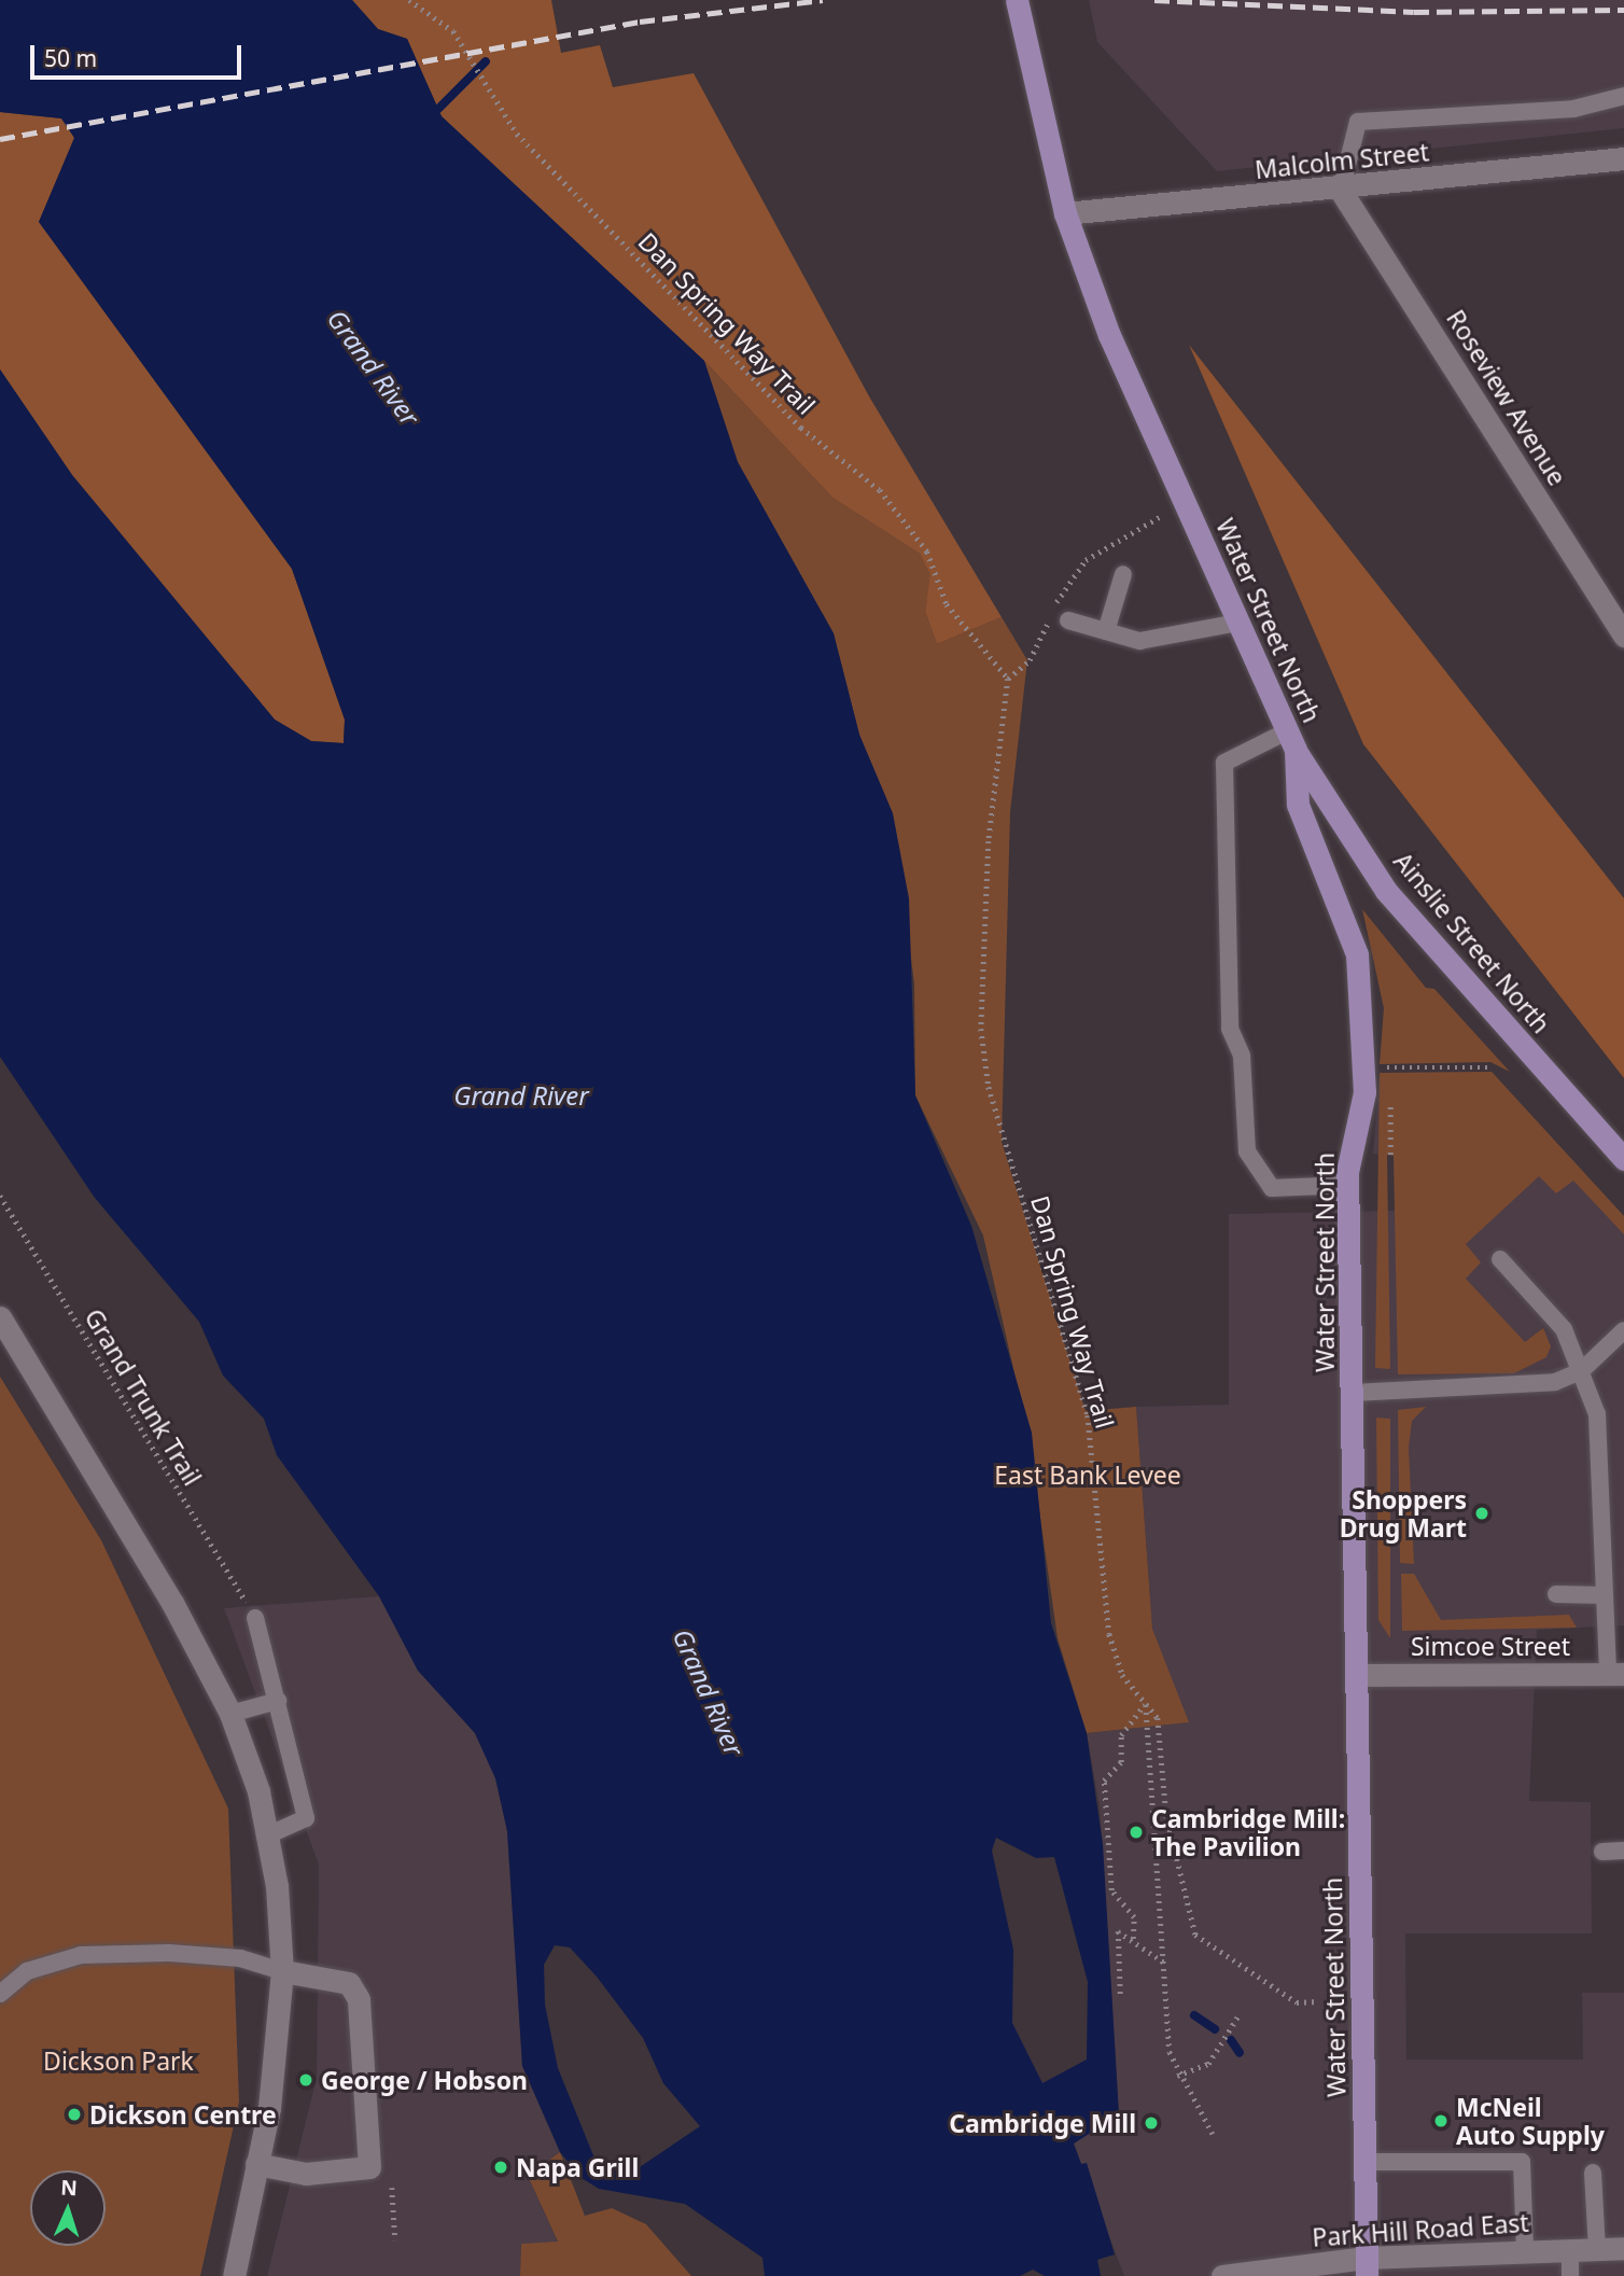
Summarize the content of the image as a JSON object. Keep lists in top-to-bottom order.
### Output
{
  "streets": {
    "main road": ["Water Street North", "Ainslie Street North"],
    "street": [
      "Malcolm Street",
      "Roseview Avenue",
      "Simcoe Street",
      "Park Hill Road East"
    ],
    "path": ["Dan Spring Way Trail", "Grand Trunk Trail"]
  },
  "crossings": [
    ["Malcolm Street", "Roseview Avenue"],
    ["Malcolm Street", "Water Street North"],
    ["Water Street North", "Ainslie Street North"],
    ["Water Street North", "Simcoe Street"],
    ["Water Street North", "Park Hill Road East"]
  ],
  "water": ["Grand River"],
  "parks": ["East Bank Levee", "Dickson Park"],
  "places": [
    "Shoppers Drug Mart",
    "Cambridge Mill: The Pavilion",
    "George / Hobson",
    "Dickson Centre",
    "McNeil Auto Supply",
    "Cambridge Mill",
    "Napa Grill"
  ],
  "scale_bar": "50 m",
  "north": "top"
}
